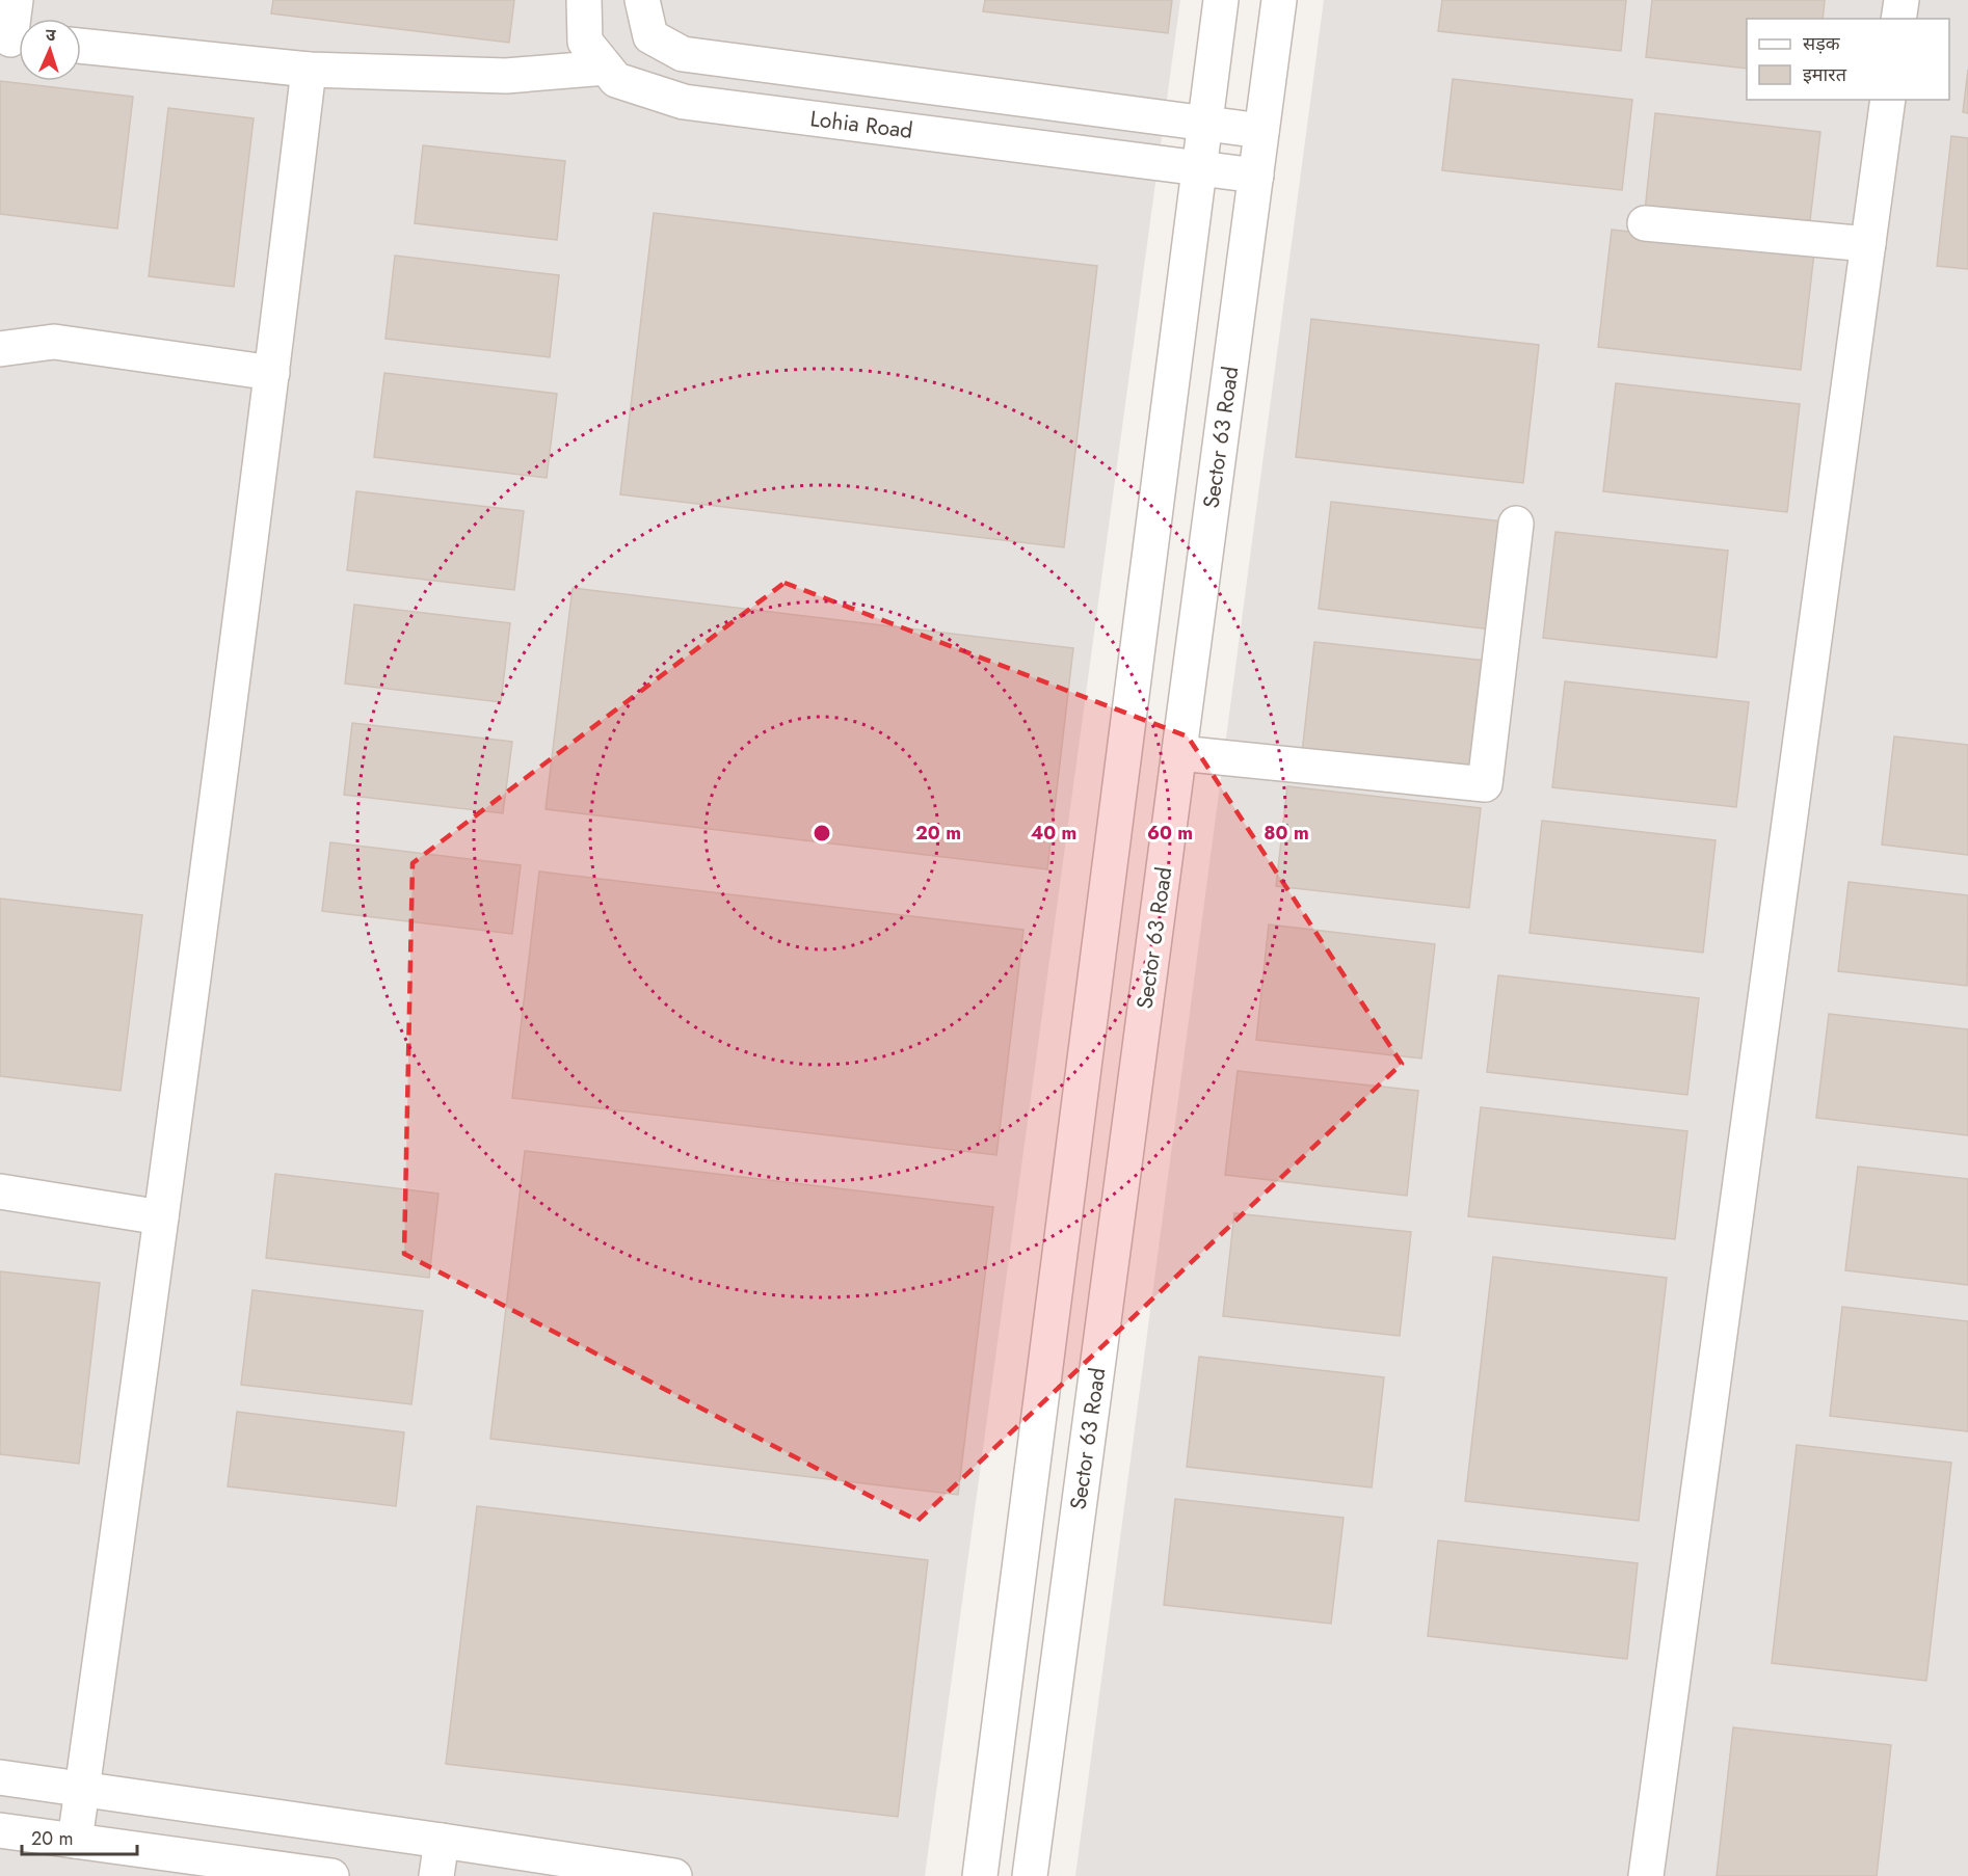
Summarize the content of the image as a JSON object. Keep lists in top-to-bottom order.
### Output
{
  "streets": {
    "street": ["Lohia Road", "Sector 63 Road"]
  },
  "crossings": [
    ["Lohia Road", "Sector 63 Road"]
  ],
  "legend": ["सड़क", "इमारत"],
  "scale_bar": "20 m",
  "north": "top",
  "rings": [
    "20 m",
    "40 m",
    "60 m",
    "80 m"
  ]
}
